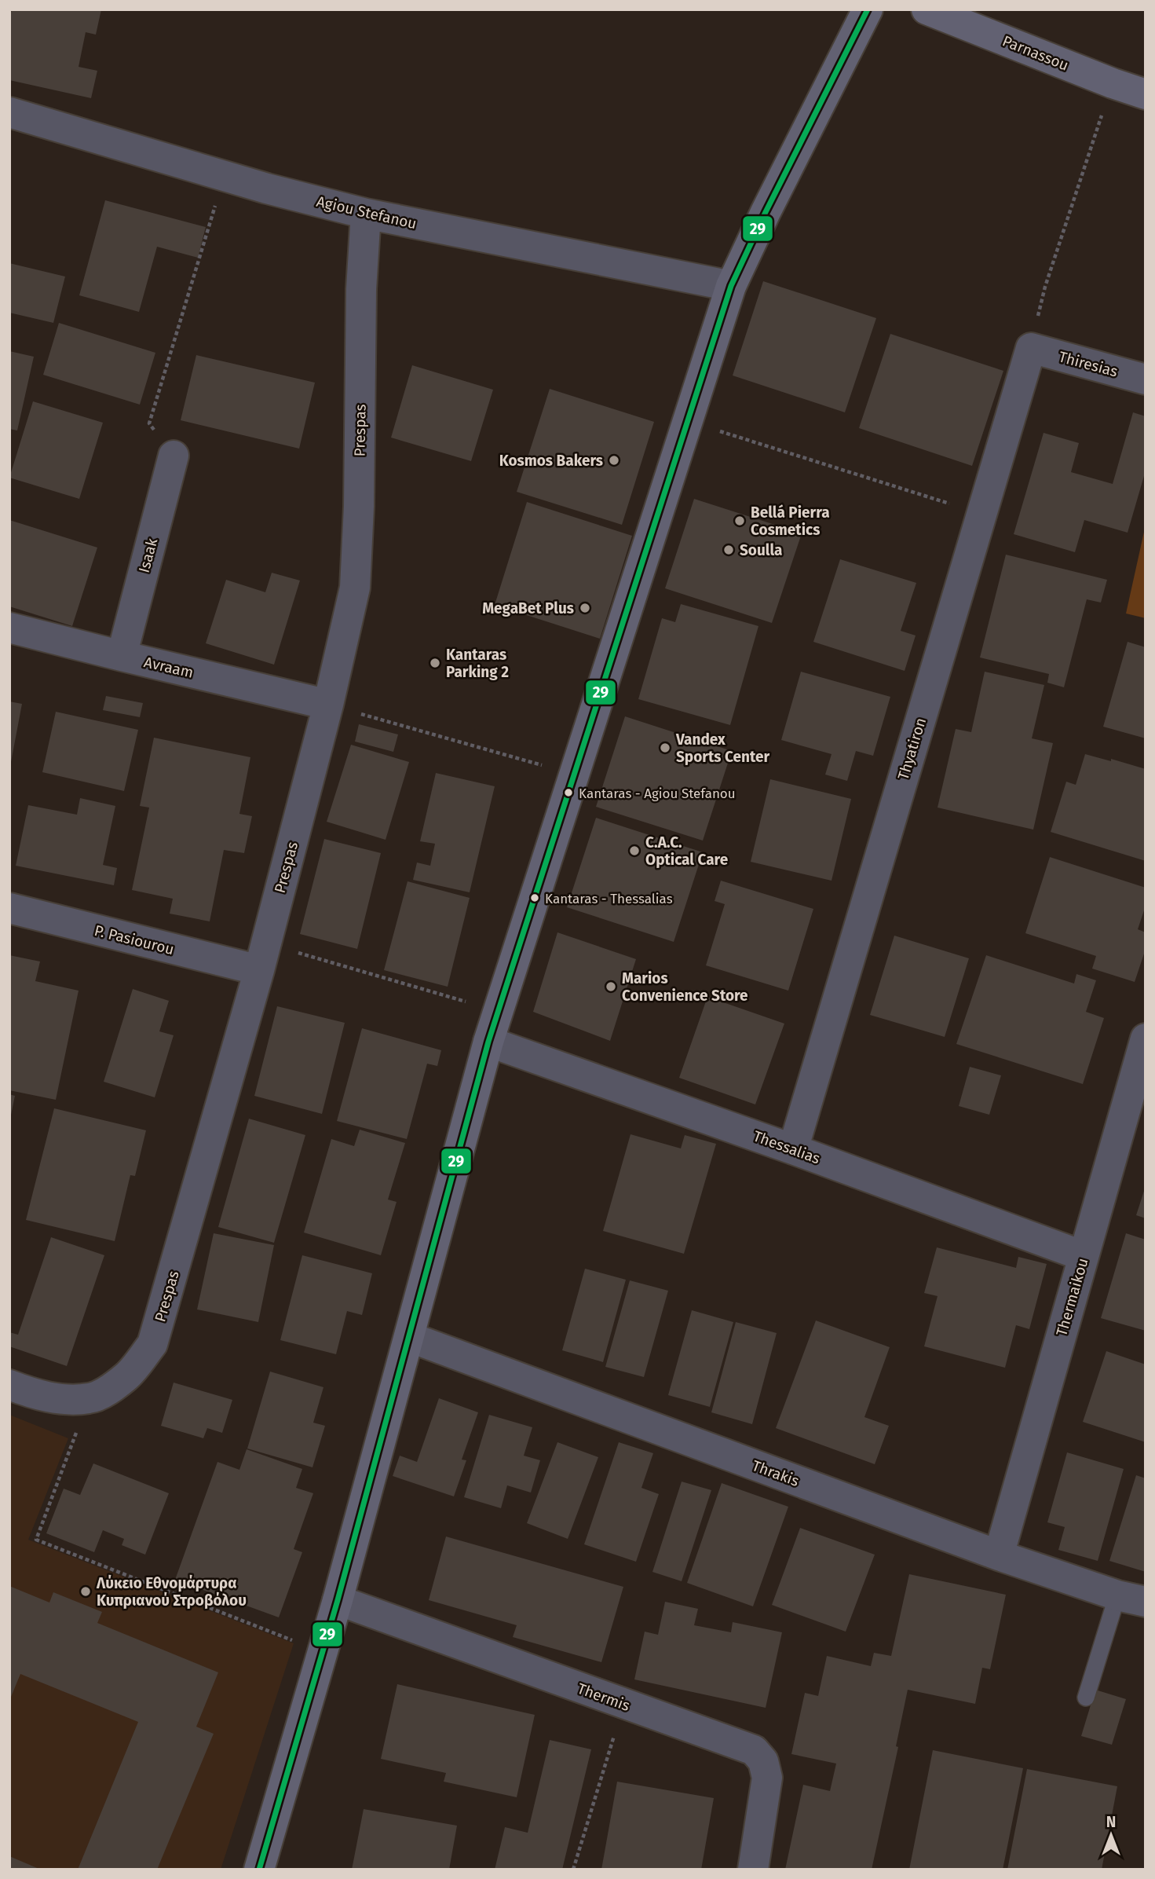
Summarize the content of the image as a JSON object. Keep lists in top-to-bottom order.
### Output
{
  "streets": {
    "street": [
      "Parnassou",
      "Agiou Stefanou",
      "Thiresias",
      "Prespas",
      "Isaak",
      "Avraam",
      "Thyatiron",
      "P. Pasiourou",
      "Thessalias",
      "Thermaikou",
      "Thrakis",
      "Thermis"
    ]
  },
  "crossings": [
    ["Agiou Stefanou", "Prespas"],
    ["Thiresias", "Thyatiron"],
    ["Prespas", "Avraam"],
    ["Prespas", "P. Pasiourou"],
    ["Isaak", "Avraam"],
    ["Thyatiron", "Thessalias"],
    ["Thessalias", "Thermaikou"],
    ["Thermaikou", "Thrakis"]
  ],
  "places": [
    "Kosmos Bakers",
    "Bellá Pierra Cosmetics",
    "Soulla",
    "MegaBet Plus",
    "Kantaras Parking 2",
    "Vandex Sports Center",
    "Kantaras - Agiou Stefanou",
    "C.A.C. Optical Care",
    "Kantaras - Thessalias",
    "Marios Convenience Store",
    "Λύκειο Εθνομάρτυρα Κυπριανού Στροβόλου"
  ],
  "lines": ["transit line 29"],
  "north": "top"
}
